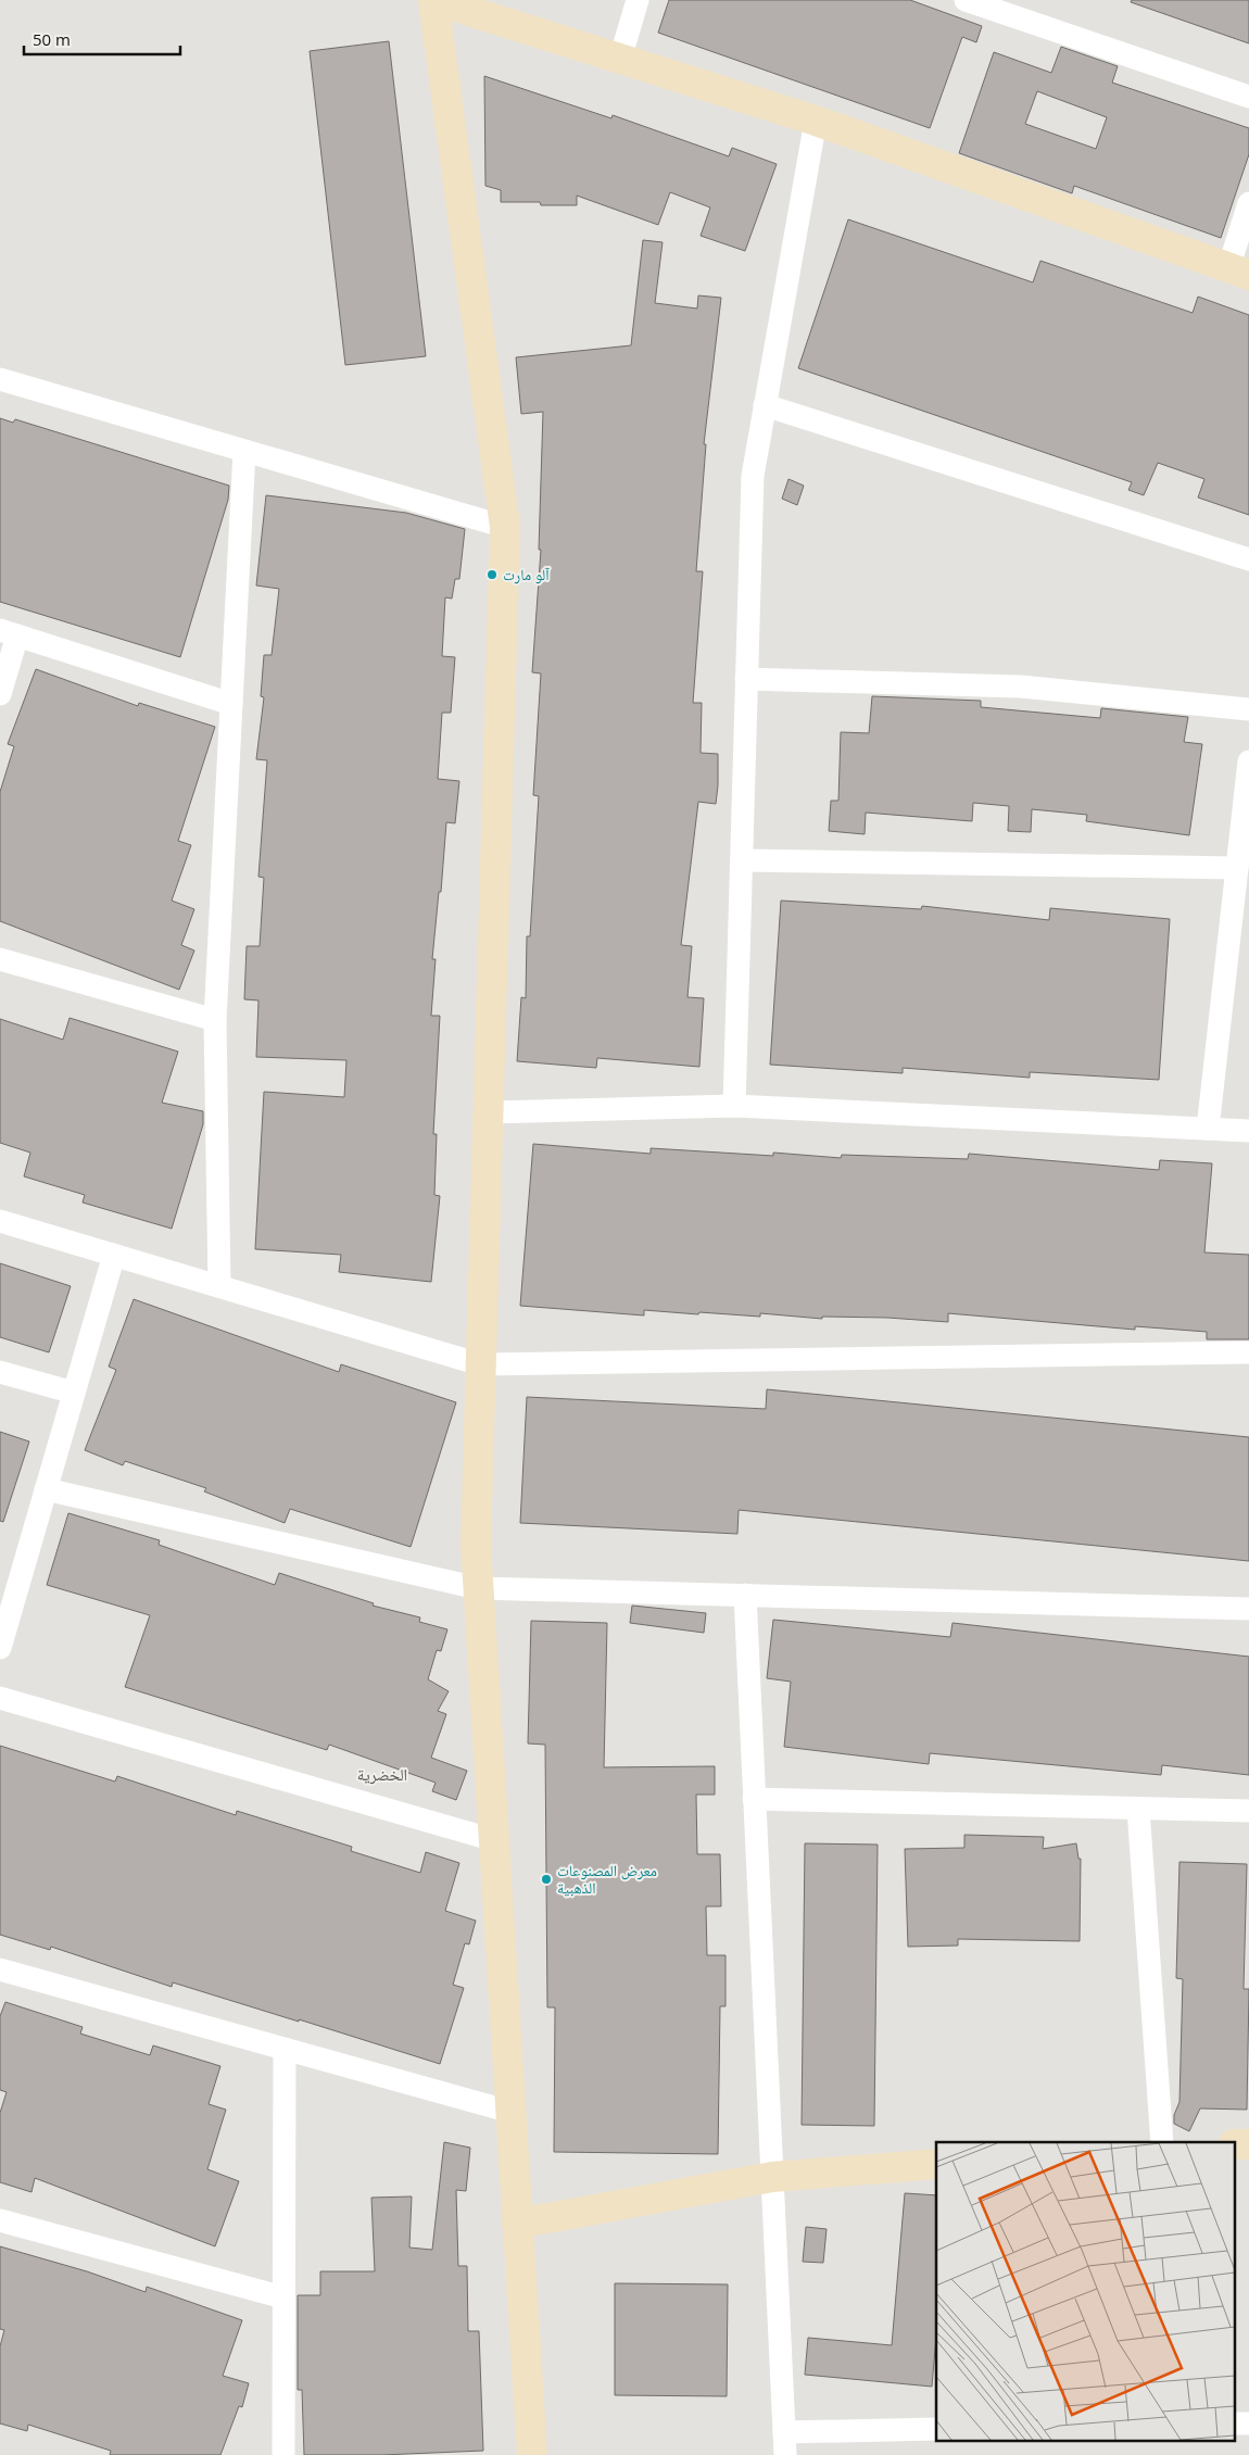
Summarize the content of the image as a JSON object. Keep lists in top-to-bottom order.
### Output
{
  "districts": ["الخضرية"],
  "places": ["آلو مارت", "معرض المصنوعات الذهبية"],
  "scale_bar": "50 m"
}
